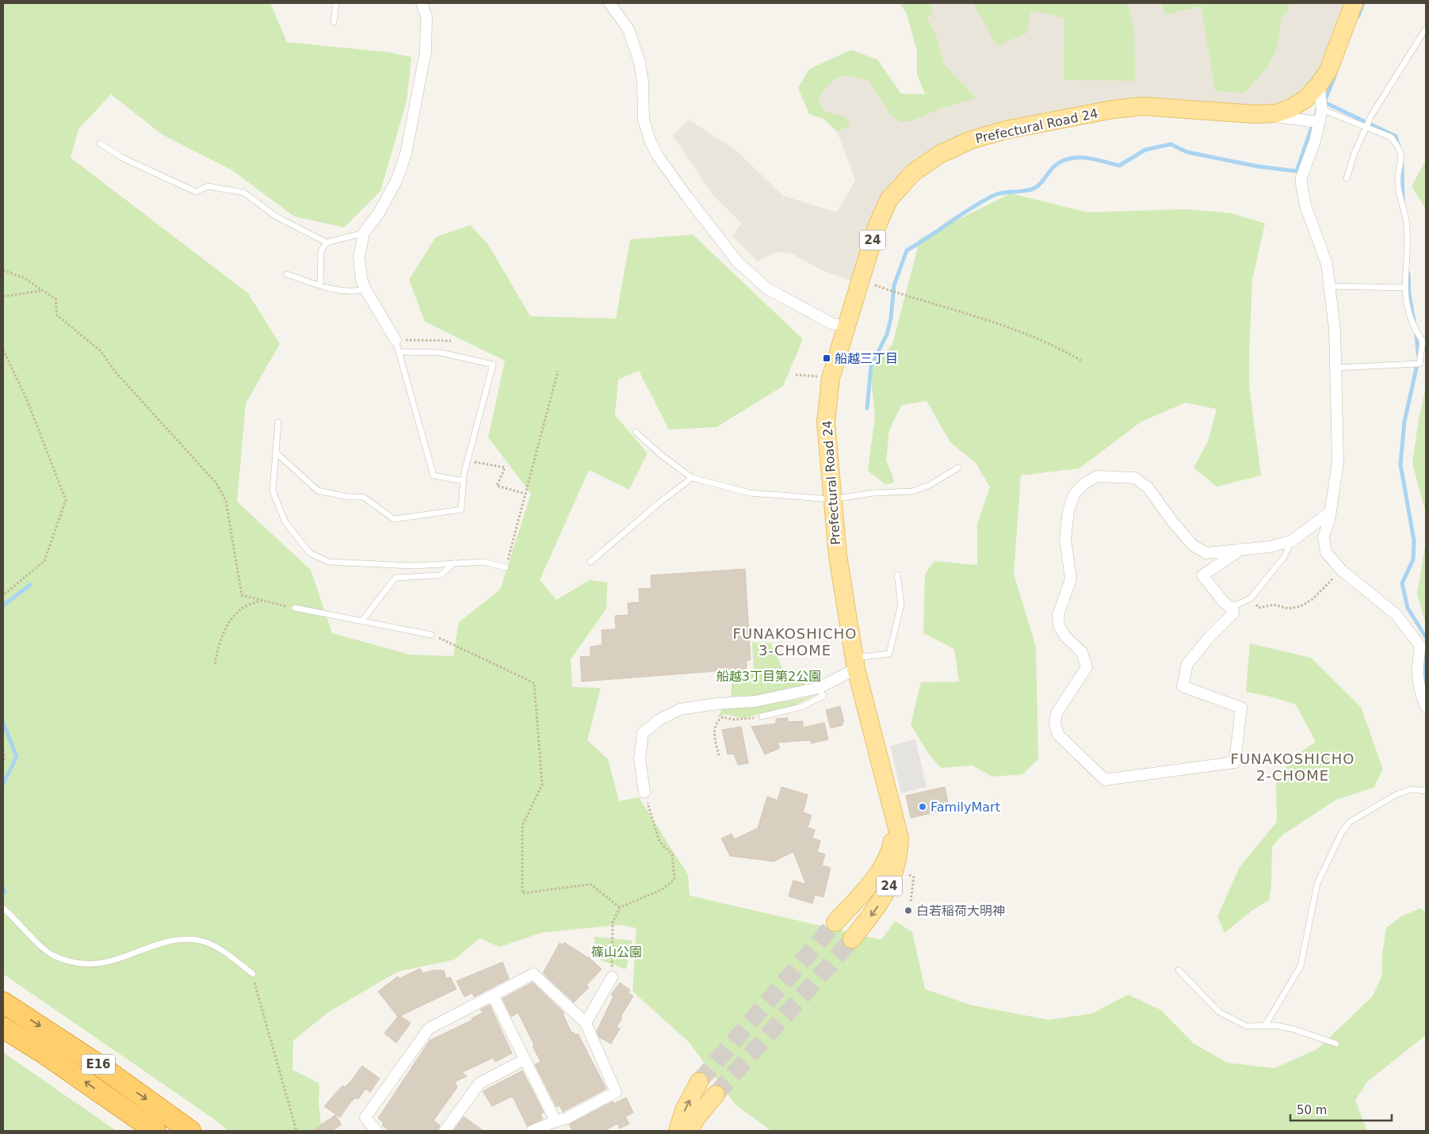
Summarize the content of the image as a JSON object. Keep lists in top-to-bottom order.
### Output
{
  "streets": {
    "highway": ["E16"],
    "main road": ["Prefectural Road 24", "24"]
  },
  "districts": ["FUNAKOSHICHO 3-CHOME", "FUNAKOSHICHO 2-CHOME"],
  "parks": ["船越3丁目第2公園", "篠山公園"],
  "places": {
    "transit": ["船越三丁目"],
    "other": ["FamilyMart", "白若稲荷大明神"]
  },
  "scale_bar": "50 m"
}
